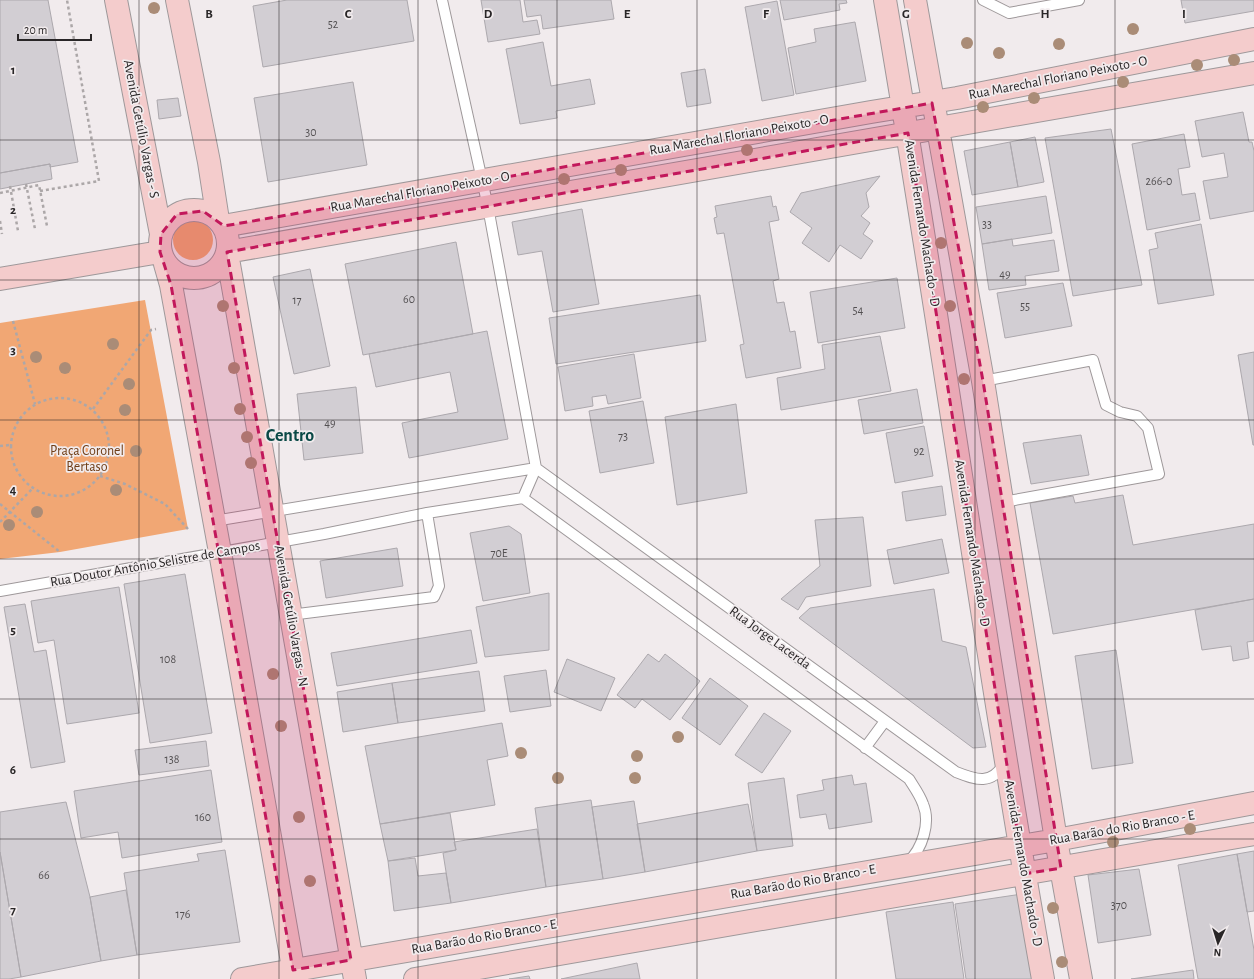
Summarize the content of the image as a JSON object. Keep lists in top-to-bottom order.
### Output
{
  "streets": {
    "street": [
      "Rua Marechal Floriano Peixoto - O",
      "Avenida Getúlio Vargas - S",
      "Avenida Fernando Machado - D",
      "Avenida Getúlio Vargas - N",
      "Rua Barão do Rio Branco - E"
    ],
    "lane": ["Rua Doutor Antônio Selistre de Campos", "Rua Jorge Lacerda"]
  },
  "crossings": [
    ["Rua Marechal Floriano Peixoto - O", "Avenida Getúlio Vargas - S"],
    ["Rua Marechal Floriano Peixoto - O", "Avenida Fernando Machado - D"],
    ["Rua Marechal Floriano Peixoto - O", "Avenida Getúlio Vargas - N"],
    ["Avenida Getúlio Vargas - S", "Avenida Getúlio Vargas - N"],
    ["Avenida Fernando Machado - D", "Rua Jorge Lacerda"],
    ["Avenida Fernando Machado - D", "Rua Barão do Rio Branco - E"],
    ["Rua Doutor Antônio Selistre de Campos", "Avenida Getúlio Vargas - N"],
    ["Avenida Getúlio Vargas - N", "Rua Barão do Rio Branco - E"]
  ],
  "districts": ["Centro"],
  "parks": ["Praça Coronel Bertaso"],
  "house_numbers": [
    "52",
    "30",
    "266-0",
    "33",
    "49",
    "60",
    "17",
    "55",
    "54",
    "49",
    "73",
    "92",
    "70E",
    "108",
    "138",
    "160",
    "66",
    "370",
    "176"
  ],
  "scale_bar": "20 m",
  "north": "bottom",
  "grid": {
    "columns": [
      "B",
      "C",
      "D",
      "E",
      "F",
      "G",
      "H",
      "I"
    ],
    "rows": [
      "1",
      "2",
      "3",
      "4",
      "5",
      "6",
      "7"
    ]
  }
}
